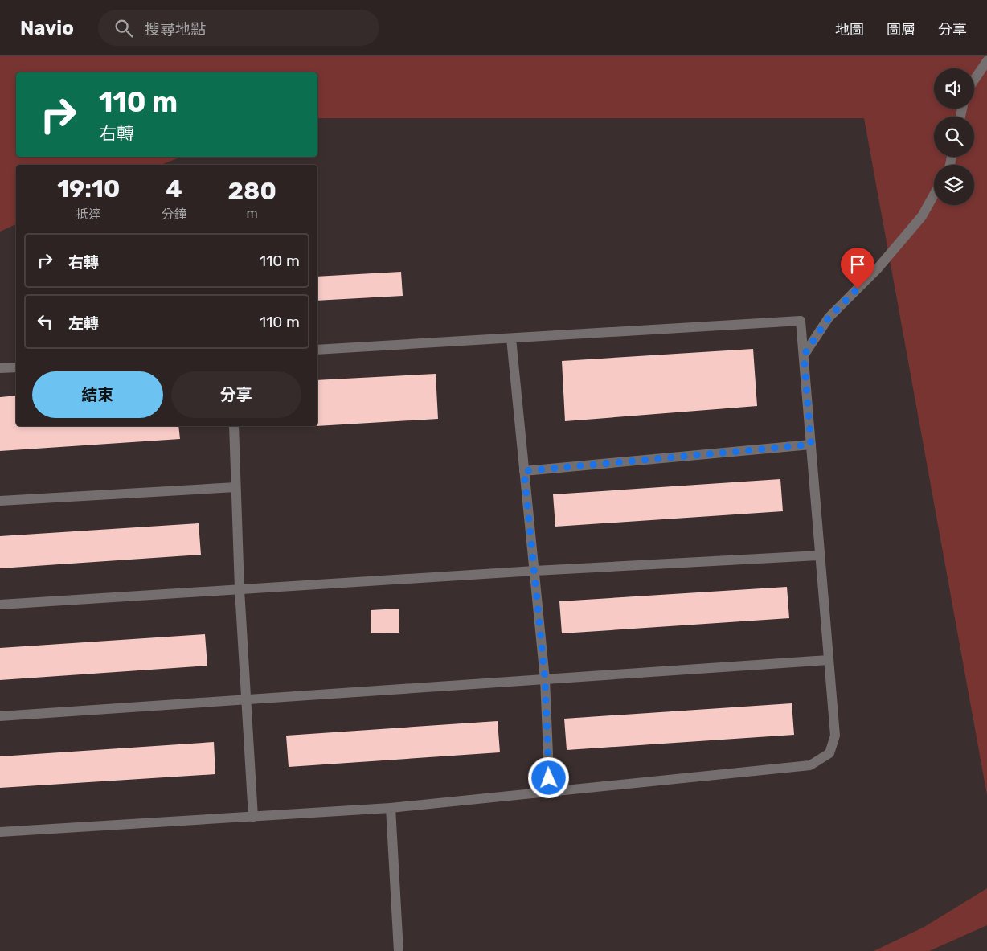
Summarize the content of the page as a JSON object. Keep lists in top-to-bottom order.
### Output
{
  "page": {
    "header": "Navio",
    "search": "搜尋地點",
    "nav": ["地圖", "圖層", "分享"],
    "turn": ["110 m", "右轉"],
    "eta": [
      "19:10",
      "抵達",
      "4",
      "分鐘",
      "280",
      "m"
    ],
    "list": [
      {
        "name": "右轉",
        "value": "110 m"
      },
      {
        "name": "左轉",
        "value": "110 m"
      }
    ],
    "buttons": ["結束", "分享"]
  }
}
